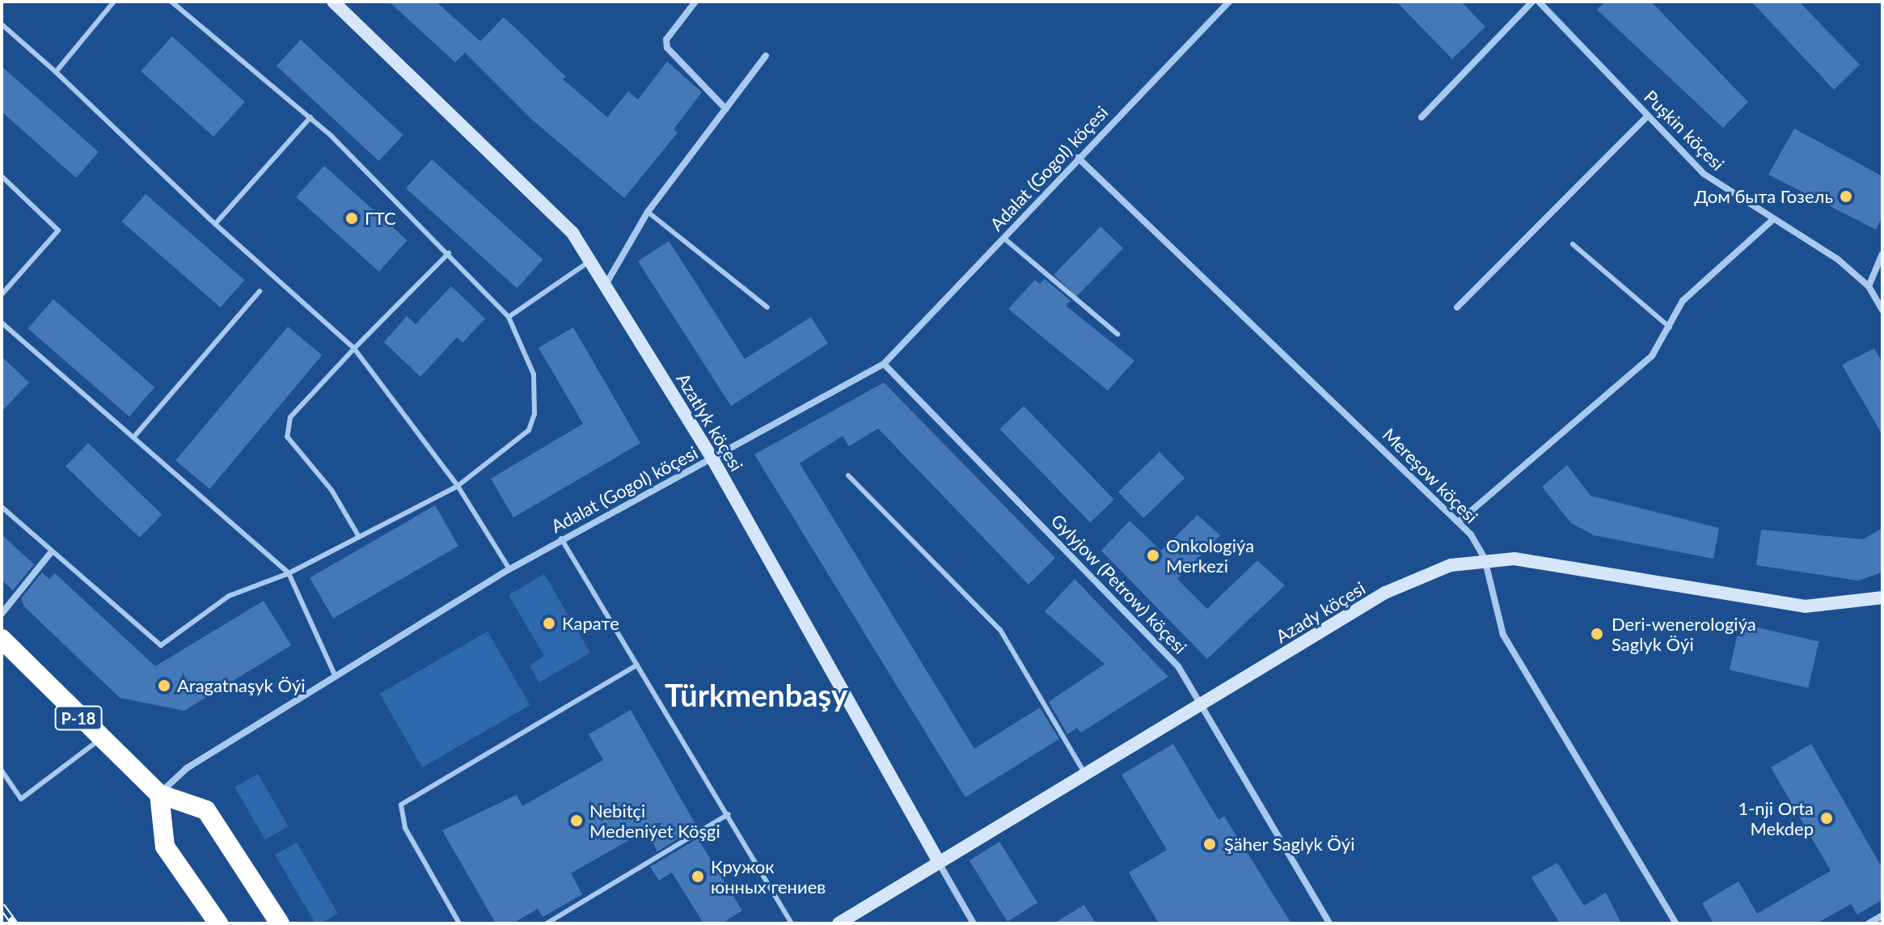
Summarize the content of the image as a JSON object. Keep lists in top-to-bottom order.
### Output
{
  "streets": {
    "highway": ["P-18"],
    "main road": ["Azatlyk köçesi", "Azady köçesi"],
    "street": [
      "Puşkin köçesi",
      "Adalat (Gogol) köçesi",
      "Mereşow köçesi",
      "Gylyjow (Petrow) köçesi"
    ]
  },
  "crossings": [
    ["Adalat (Gogol) köçesi", "Azatlyk köçesi"],
    ["Adalat (Gogol) köçesi", "Mereşow köçesi"],
    ["Adalat (Gogol) köçesi", "Gylyjow (Petrow) köçesi"],
    ["Adalat (Gogol) köçesi", "P-18"],
    ["Azatlyk köçesi", "Azady köçesi"],
    ["Mereşow köçesi", "Azady köçesi"],
    ["Gylyjow (Petrow) köçesi", "Azady köçesi"]
  ],
  "districts": ["Türkmenbaşy"],
  "places": [
    "Дом быта Гозель",
    "ГТС",
    "Onkologiýa Merkezi",
    "Карате",
    "Deri-wenerologiýa Saglyk Öýi",
    "Aragatnaşyk Öýi",
    "1-nji Orta Mekdep",
    "Nebitçi Medeniýet Köşgi",
    "Şäher Saglyk Öýi",
    "Кружок юнных гениев"
  ]
}
